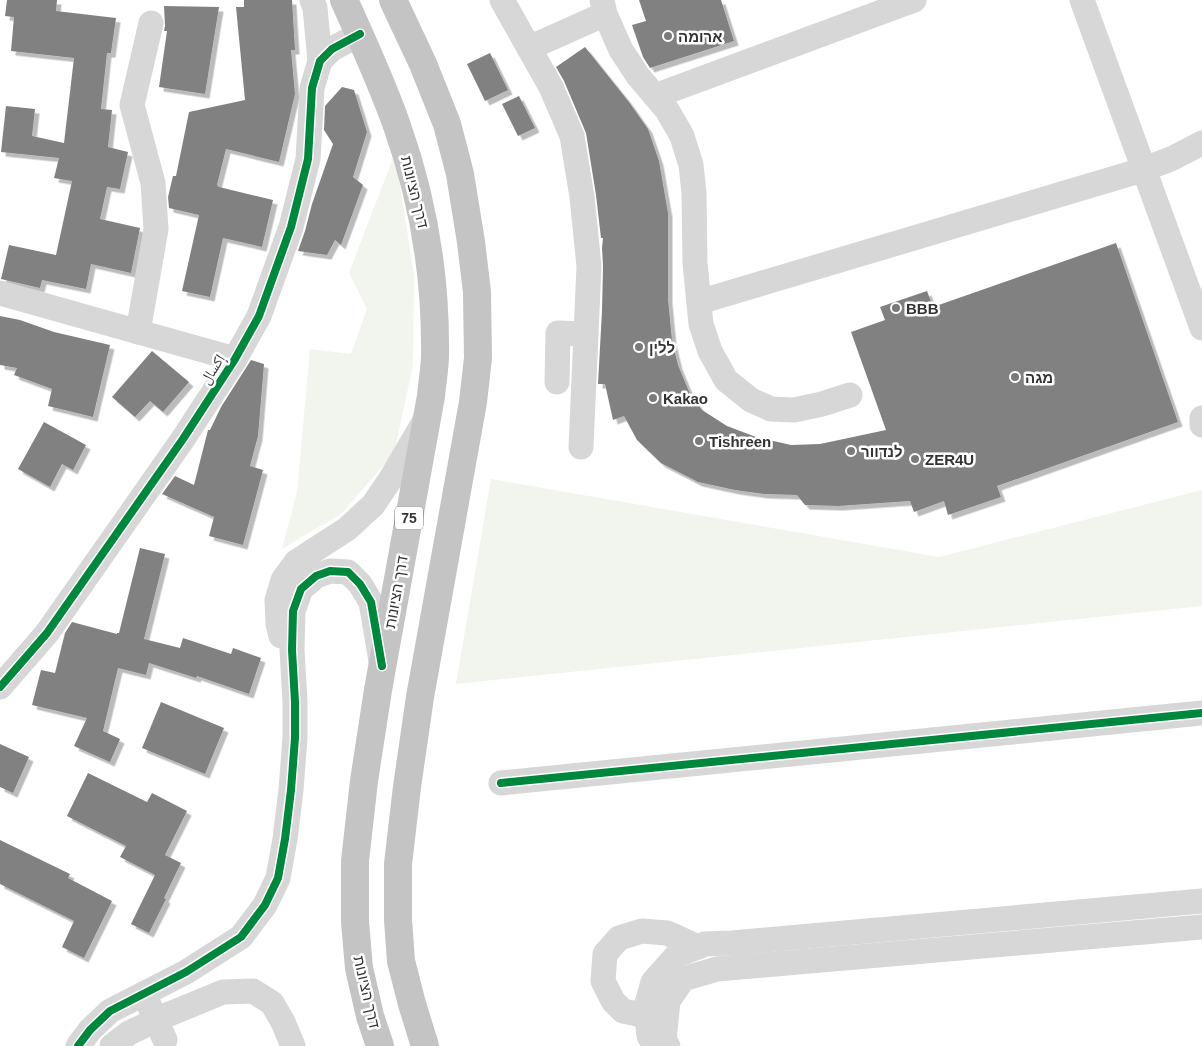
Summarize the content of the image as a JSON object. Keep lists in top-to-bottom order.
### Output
{
  "streets": {
    "highway": ["דרך הציונות", "75"],
    "street": ["إكسال"]
  },
  "places": [
    "ארומה",
    "BBB",
    "ללין",
    "מגה",
    "Kakao",
    "Tishreen",
    "לנדוור",
    "ZER4U"
  ]
}
